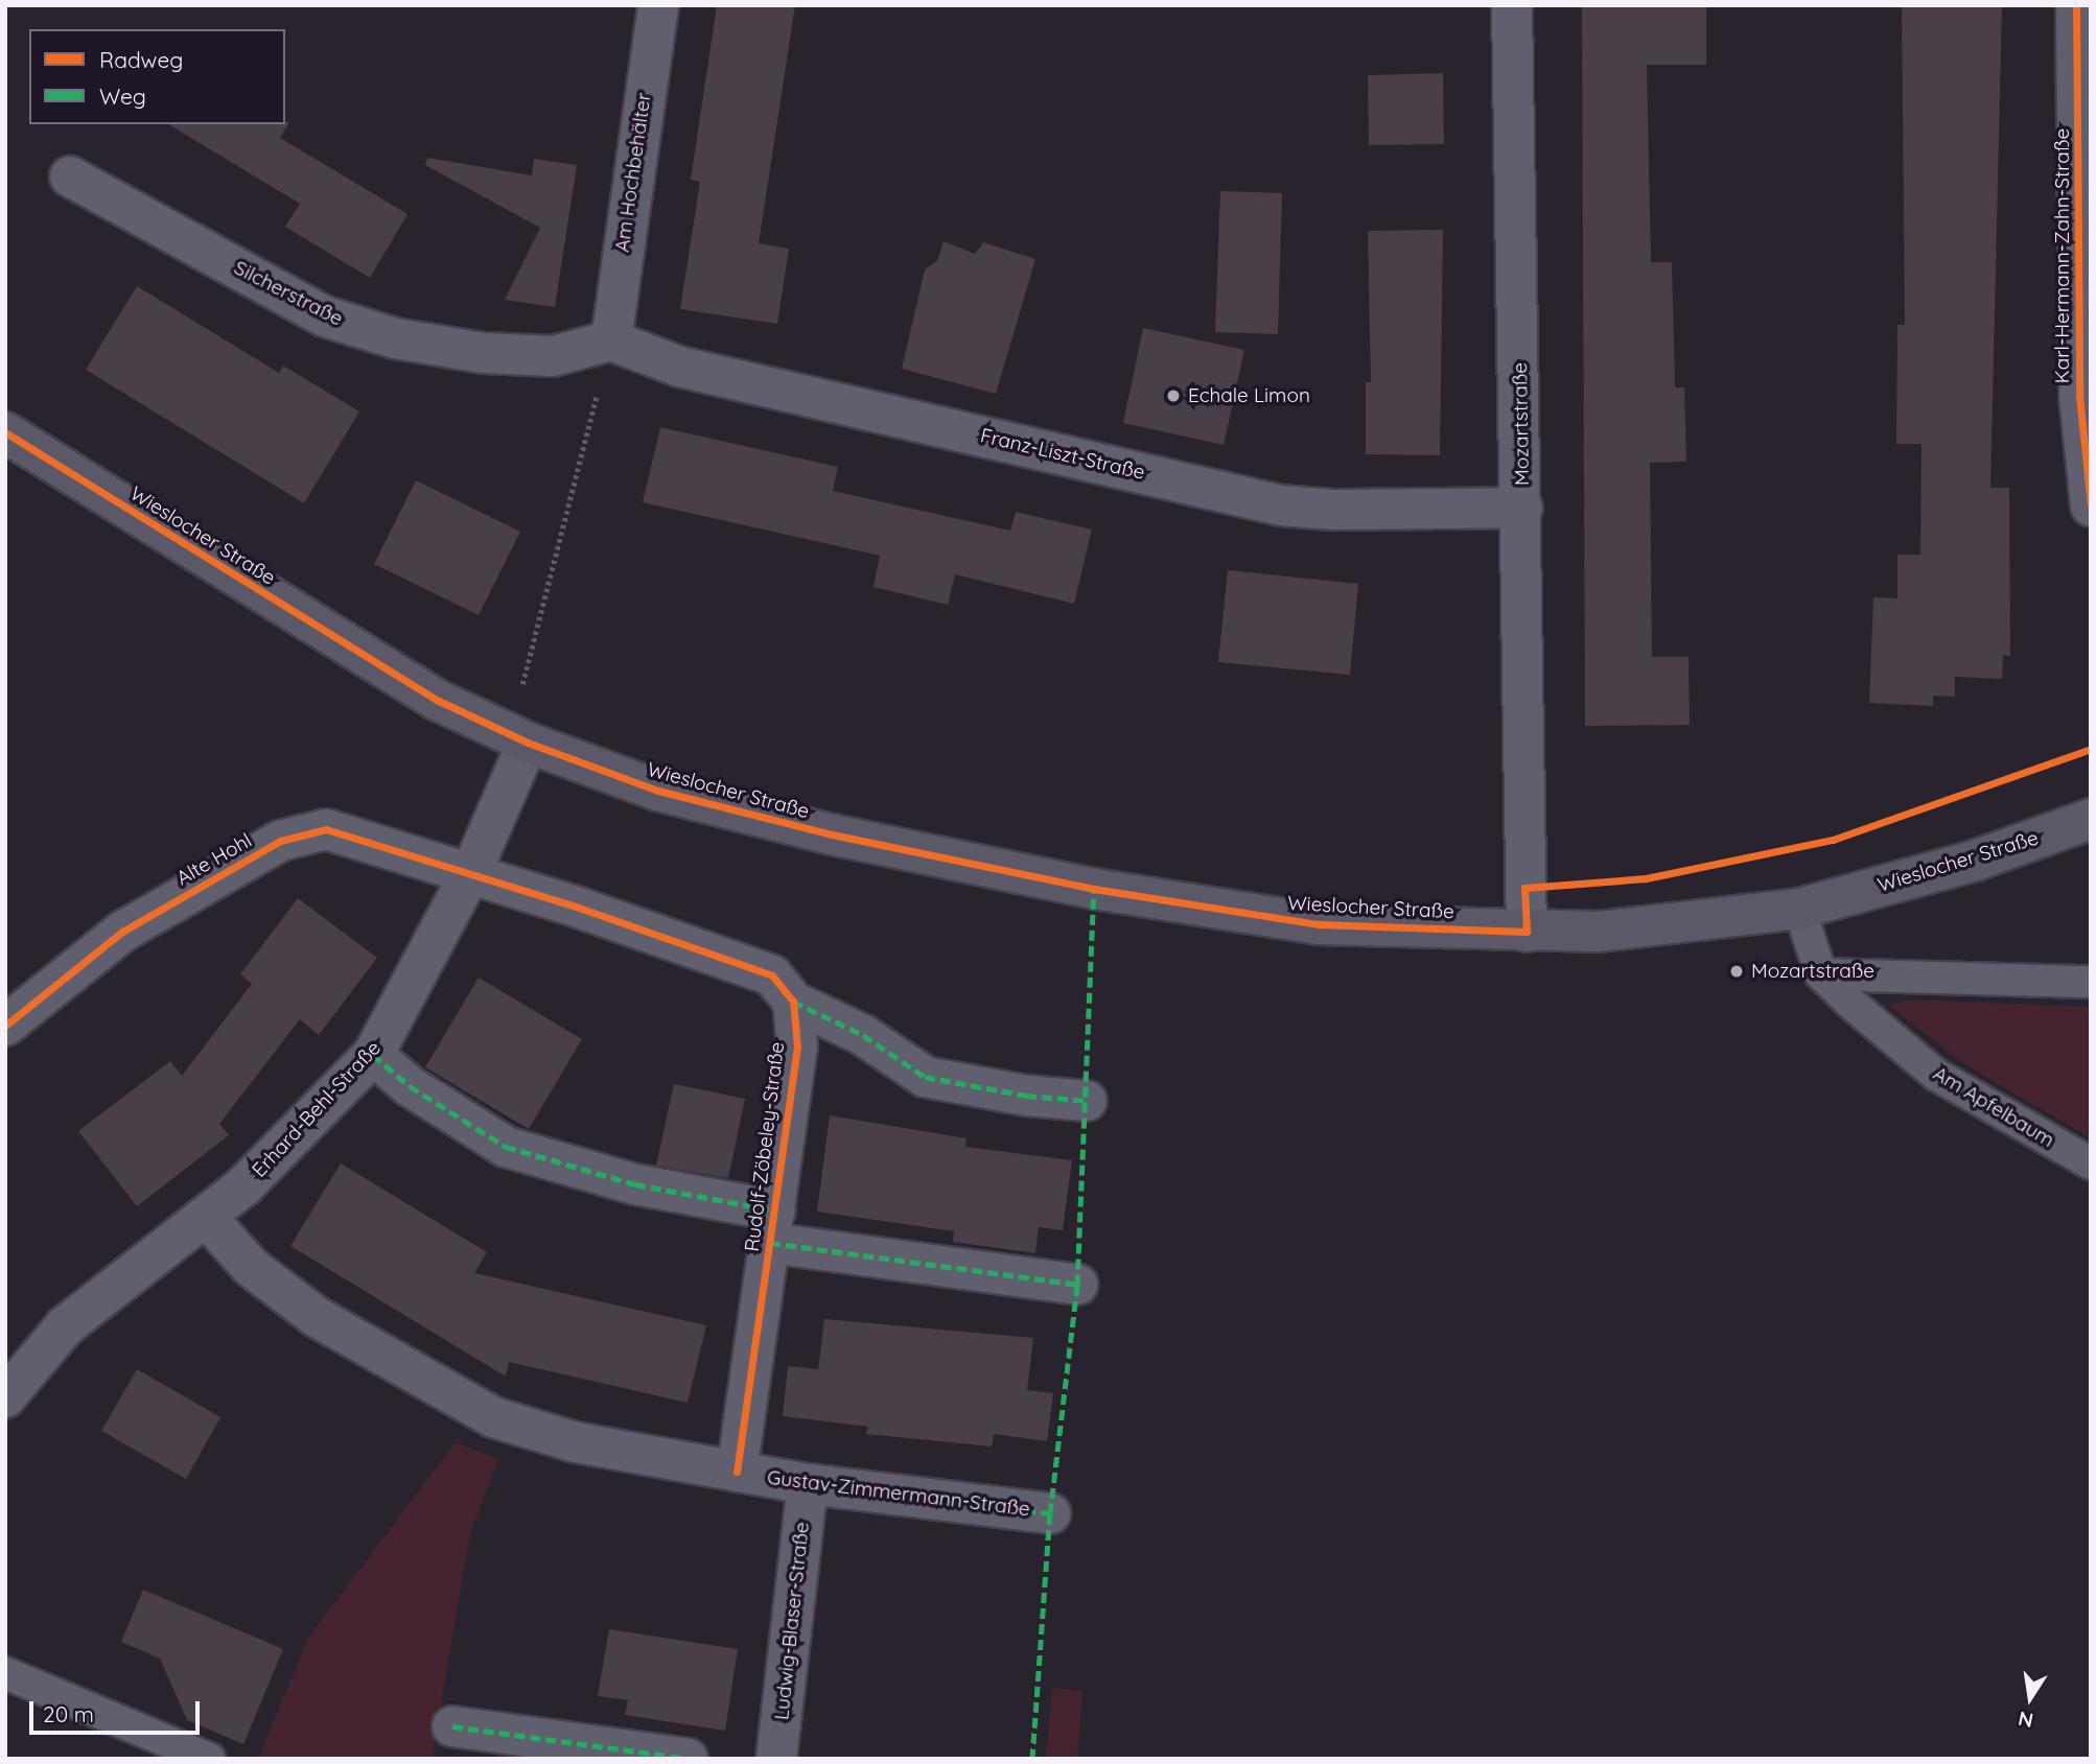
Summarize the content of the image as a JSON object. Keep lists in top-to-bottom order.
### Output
{
  "streets": {
    "main road": ["Wieslocher Straße"],
    "street": [
      "Am Hochbehälter",
      "Karl-Hermann-Zahn-Straße",
      "Silcherstraße",
      "Mozartstraße",
      "Franz-Liszt-Straße",
      "Alte Hohl",
      "Erhard-Behl-Straße",
      "Rudolf-Zöbeley-Straße",
      "Gustav-Zimmermann-Straße",
      "Ludwig-Blaser-Straße"
    ],
    "lane": ["Am Apfelbaum"]
  },
  "crossings": [
    ["Am Hochbehälter", "Silcherstraße"],
    ["Am Hochbehälter", "Franz-Liszt-Straße"],
    ["Silcherstraße", "Franz-Liszt-Straße"],
    ["Mozartstraße", "Franz-Liszt-Straße"],
    ["Mozartstraße", "Wieslocher Straße"],
    ["Wieslocher Straße", "Erhard-Behl-Straße"],
    ["Alte Hohl", "Erhard-Behl-Straße"],
    ["Erhard-Behl-Straße", "Rudolf-Zöbeley-Straße"],
    ["Erhard-Behl-Straße", "Gustav-Zimmermann-Straße"],
    ["Rudolf-Zöbeley-Straße", "Gustav-Zimmermann-Straße"],
    ["Gustav-Zimmermann-Straße", "Ludwig-Blaser-Straße"]
  ],
  "places": ["Echale Limon", "Mozartstraße"],
  "legend": ["Radweg", "Weg"],
  "scale_bar": "20 m",
  "north": "bottom"
}
